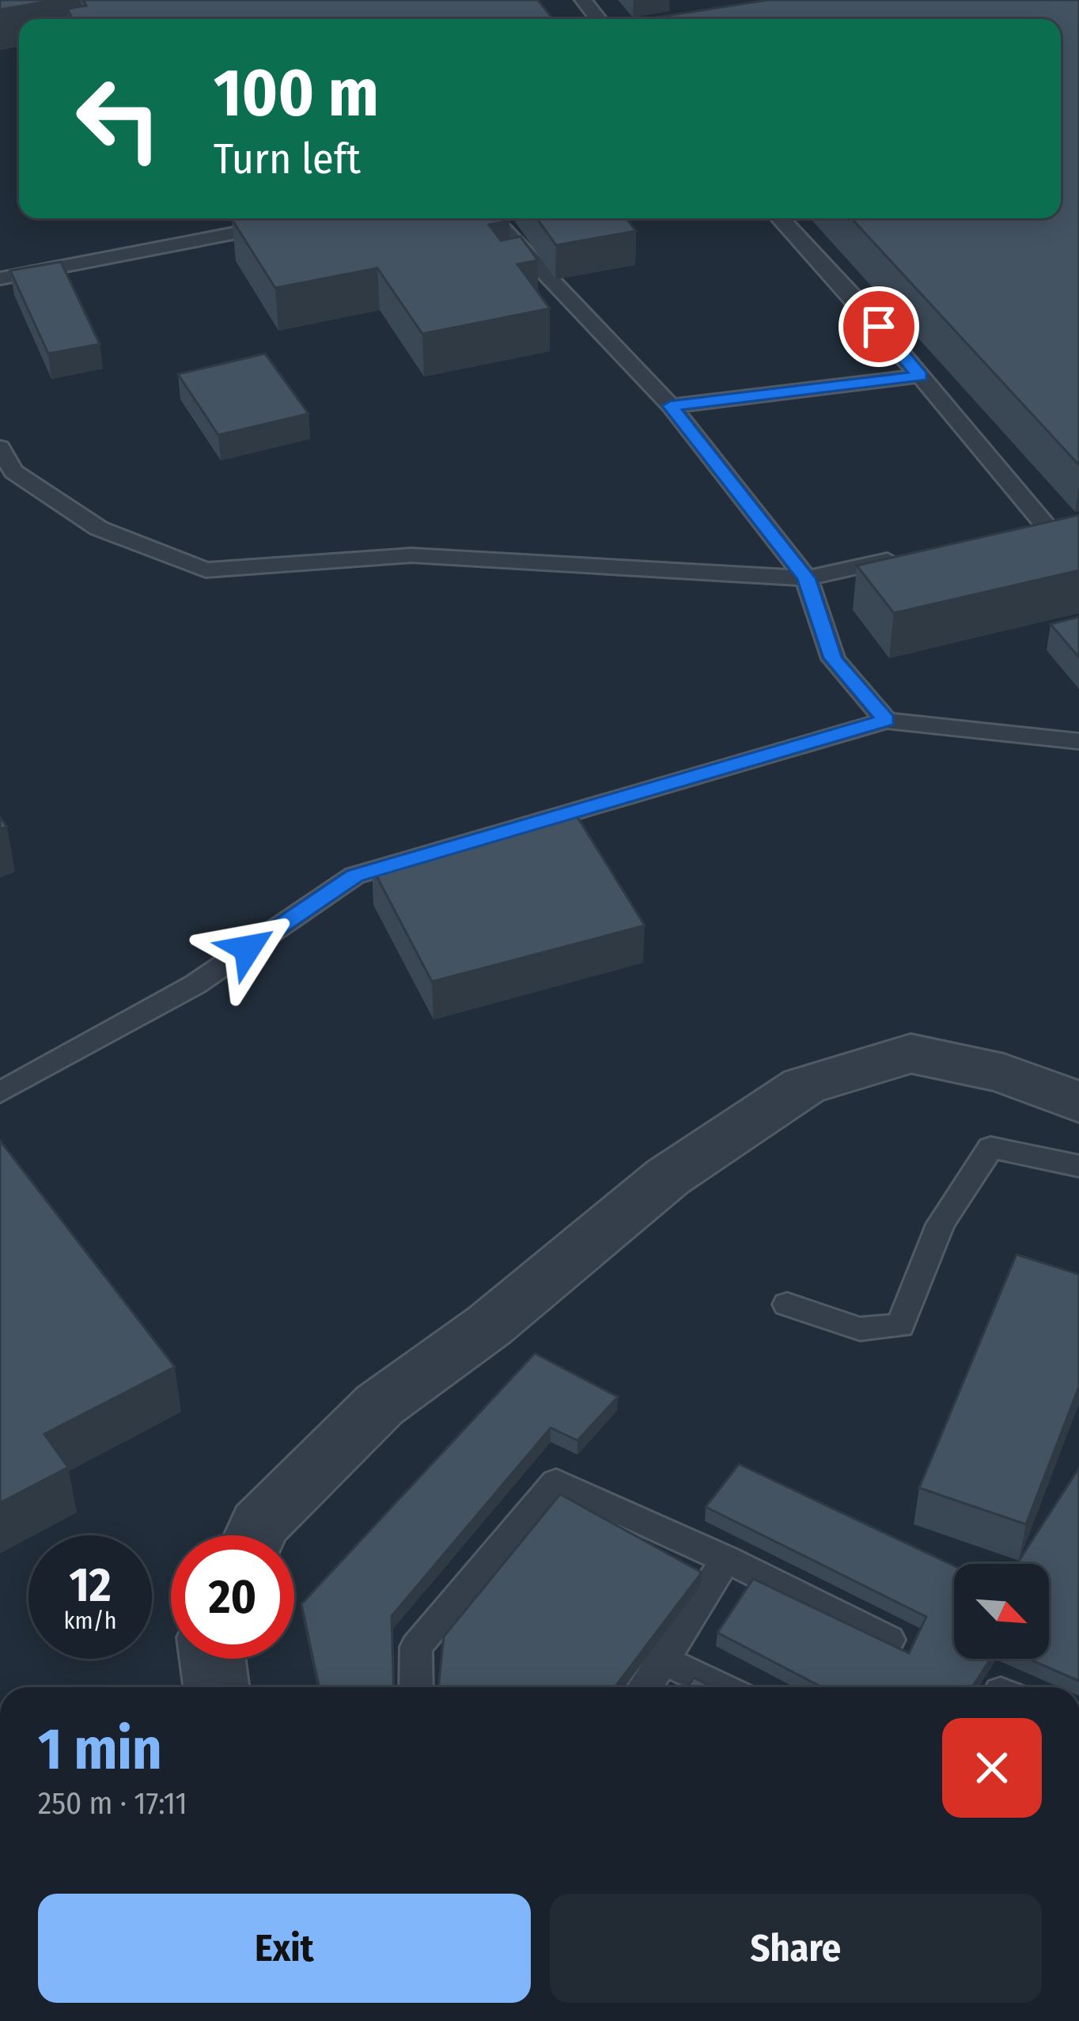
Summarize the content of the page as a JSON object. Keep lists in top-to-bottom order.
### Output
{
  "north": "bottom right",
  "page": {
    "turn": ["100 m", "Turn left"],
    "speed": "12 km/h",
    "limit": "20",
    "heading": ["1 min", "250 m · 17:11"],
    "buttons": ["Exit", "Share"]
  }
}
